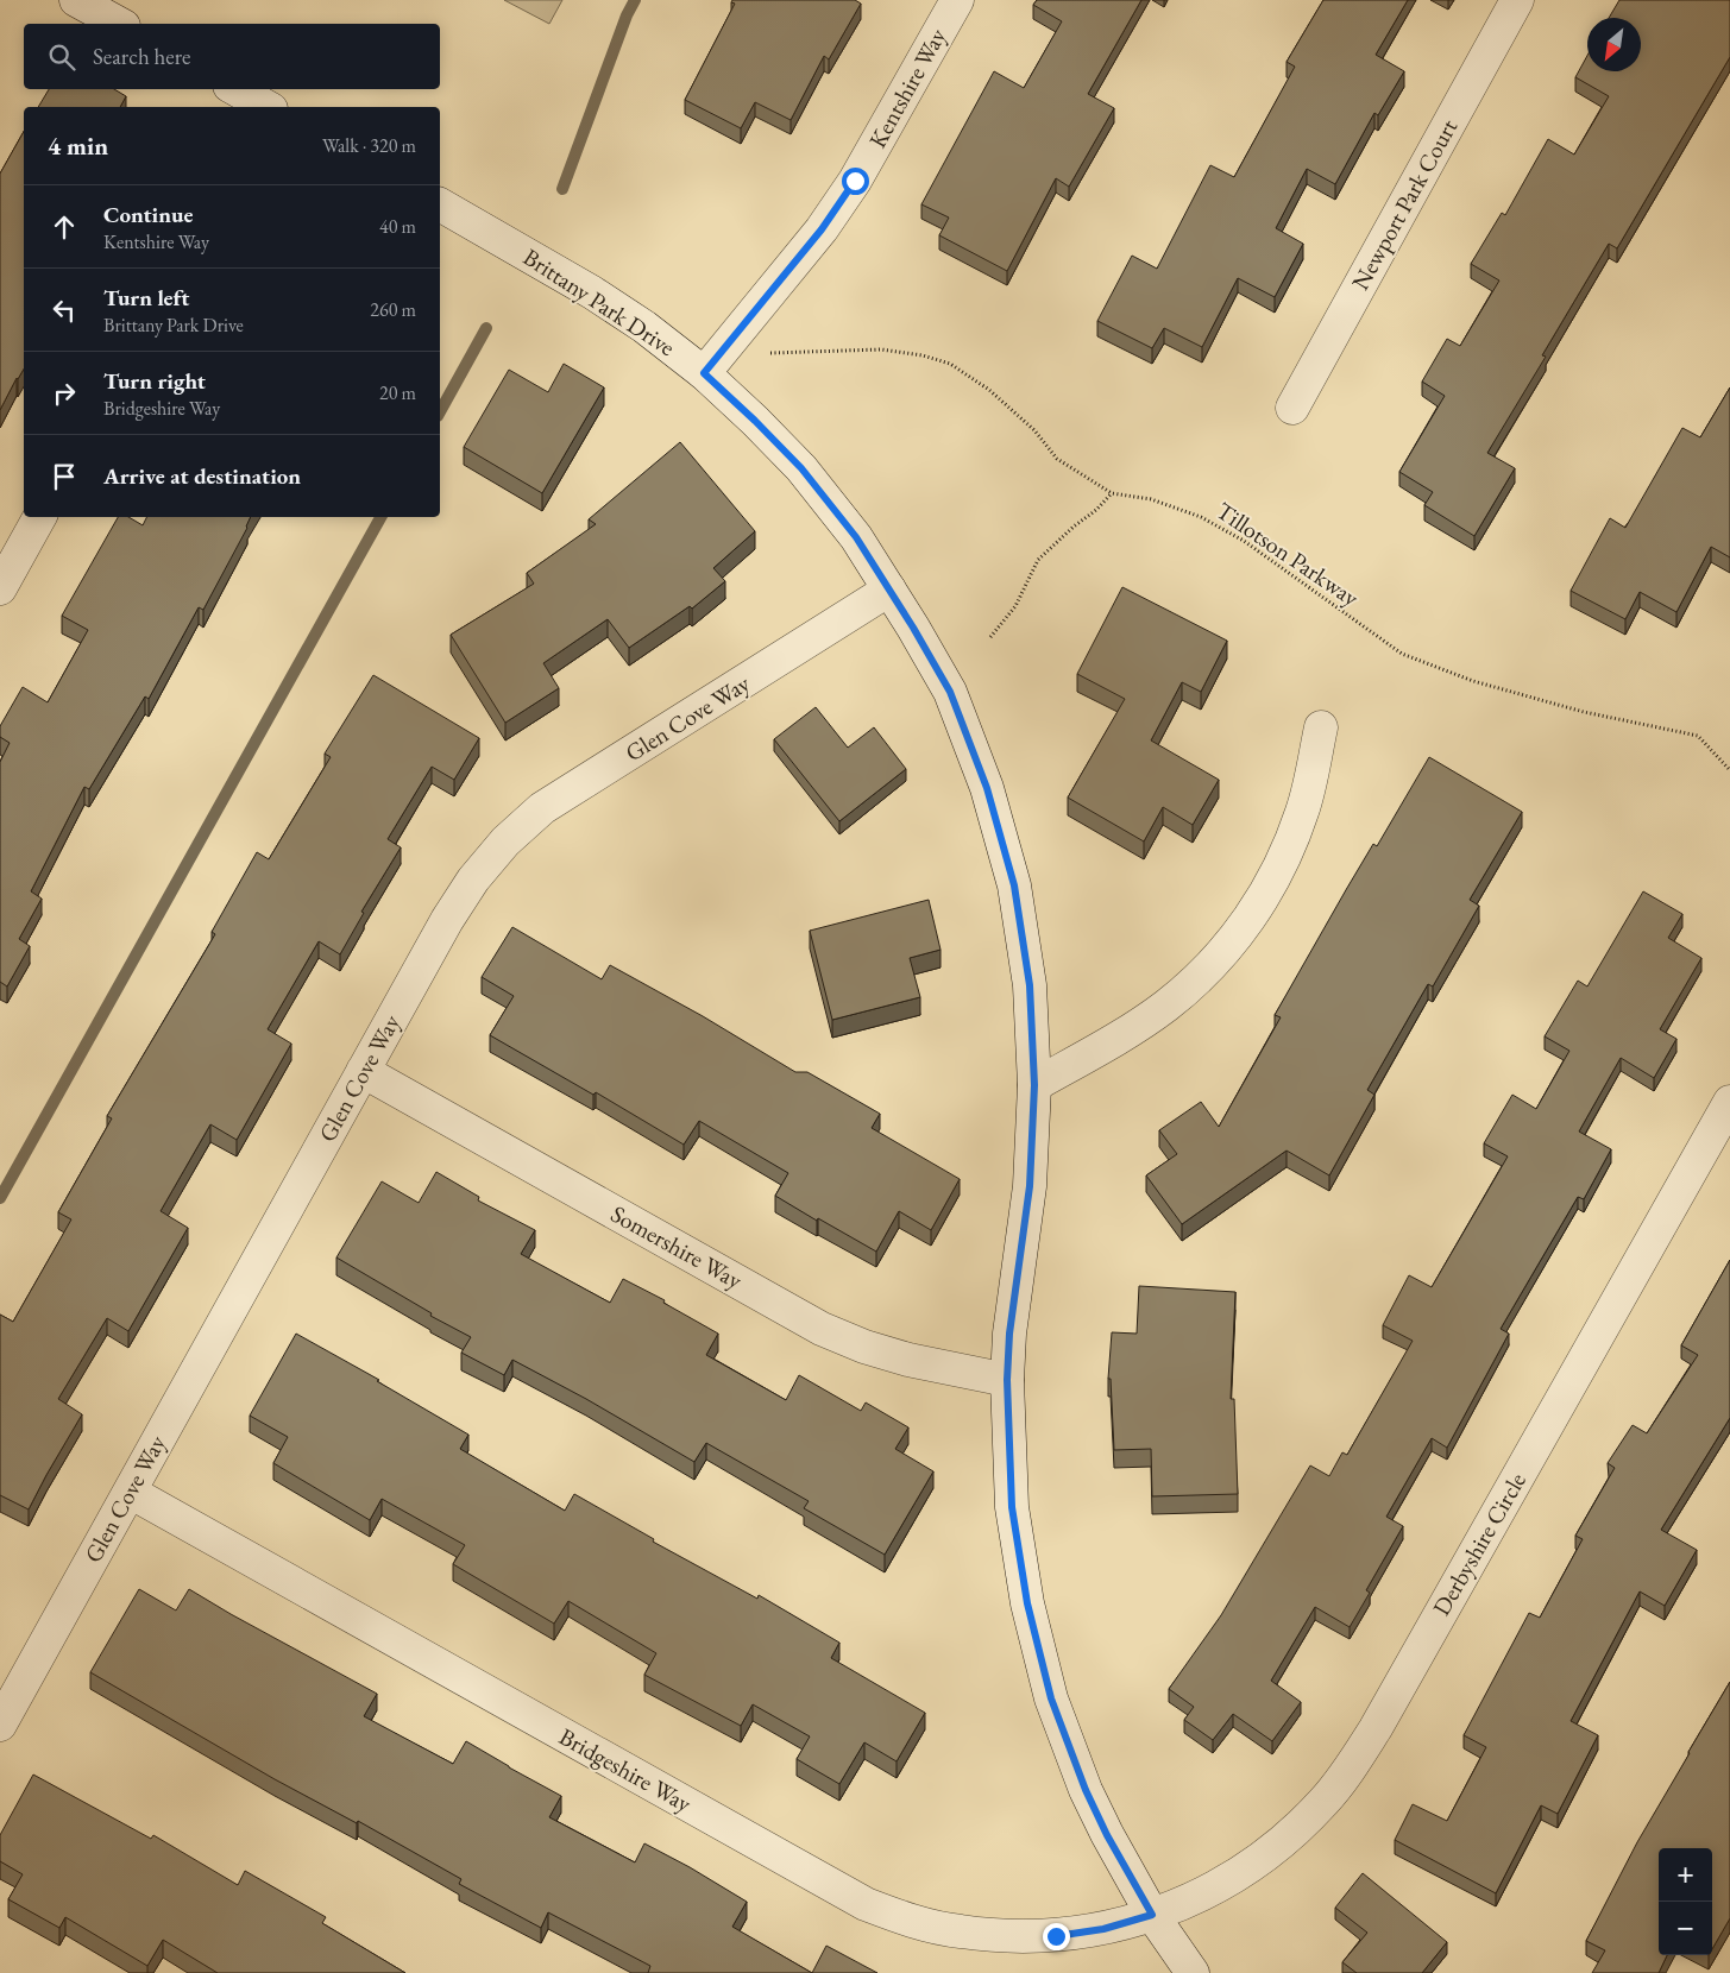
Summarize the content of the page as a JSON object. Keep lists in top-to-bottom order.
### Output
{
  "streets": {
    "street": [
      "Kentshire Way",
      "Newport Park Court",
      "Brittany Park Drive",
      "Glen Cove Way",
      "Somershire Way",
      "Derbyshire Circle",
      "Bridgeshire Way"
    ],
    "path": ["Tillotson Parkway"]
  },
  "crossings": [
    ["Kentshire Way", "Brittany Park Drive"],
    ["Brittany Park Drive", "Glen Cove Way"],
    ["Brittany Park Drive", "Somershire Way"],
    ["Brittany Park Drive", "Derbyshire Circle"],
    ["Brittany Park Drive", "Bridgeshire Way"],
    ["Glen Cove Way", "Somershire Way"],
    ["Glen Cove Way", "Bridgeshire Way"],
    ["Derbyshire Circle", "Bridgeshire Way"]
  ],
  "north": "bottom left",
  "page": {
    "search": "Search here",
    "heading": ["4 min", "Walk · 320 m"],
    "list": [
      ["Continue", "Kentshire Way", "40 m"],
      ["Turn left", "Brittany Park Drive", "260 m"],
      ["Turn right", "Bridgeshire Way", "20 m"],
      "Arrive at destination"
    ],
    "map_buttons": ["+", "−"]
  }
}
